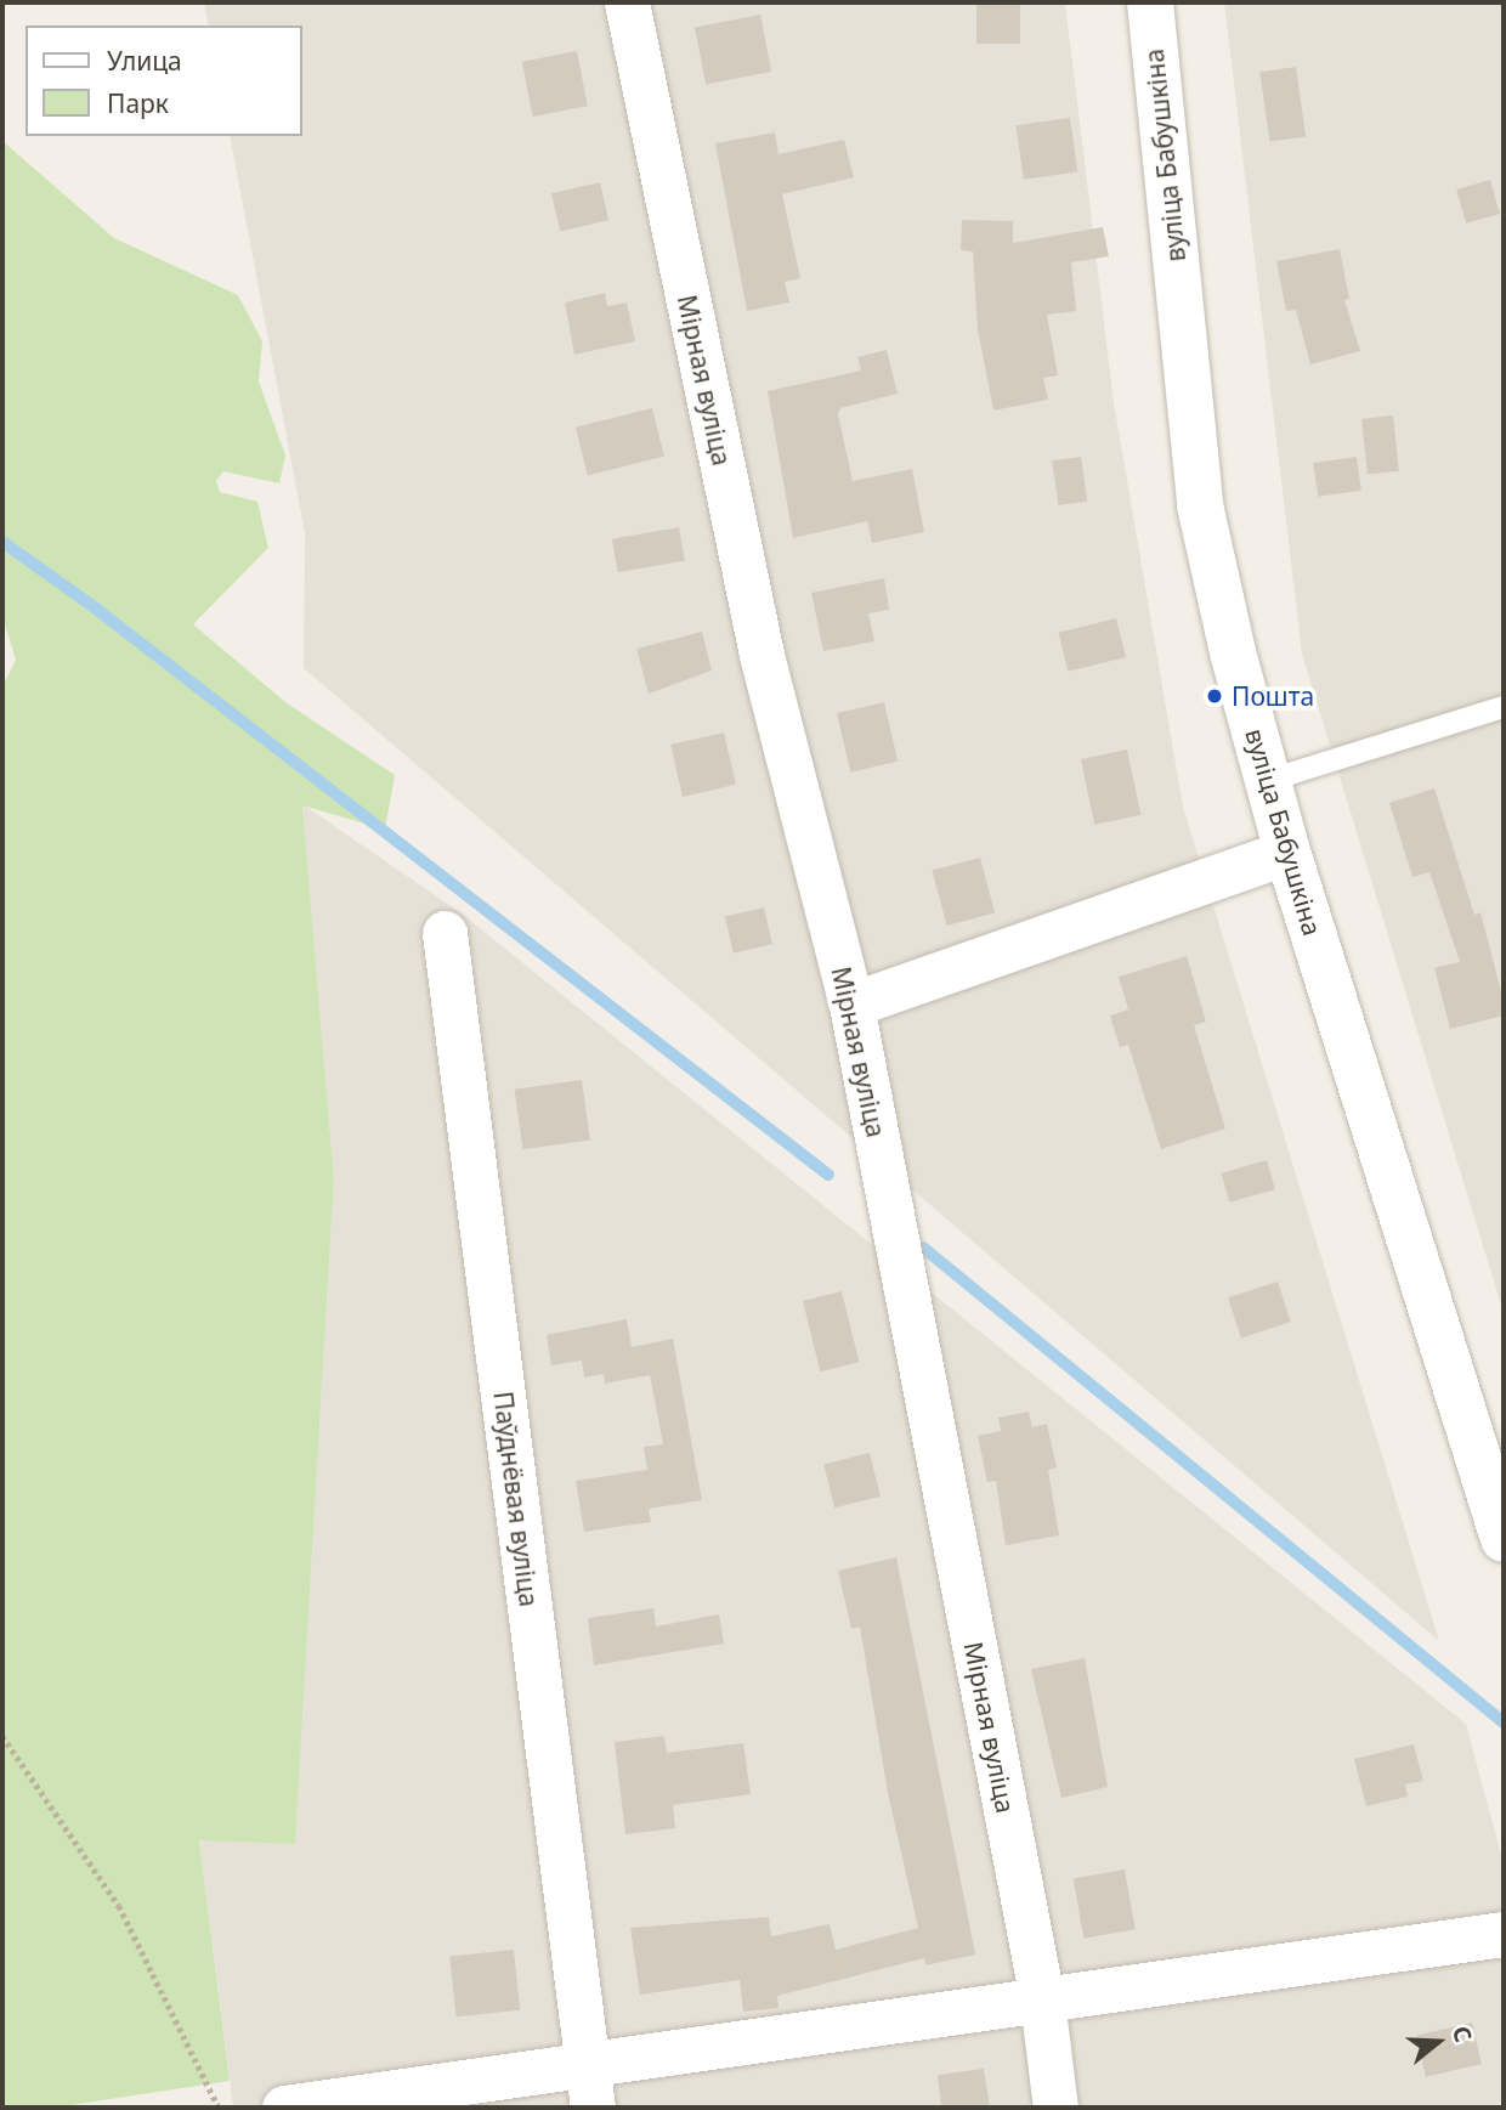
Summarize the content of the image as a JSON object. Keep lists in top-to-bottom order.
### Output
{
  "streets": {
    "street": ["вуліца Бабушкіна", "Мірная вуліца", "Паўднёвая вуліца"]
  },
  "places": ["Пошта"],
  "legend": ["Улица", "Парк"],
  "north": "right"
}
